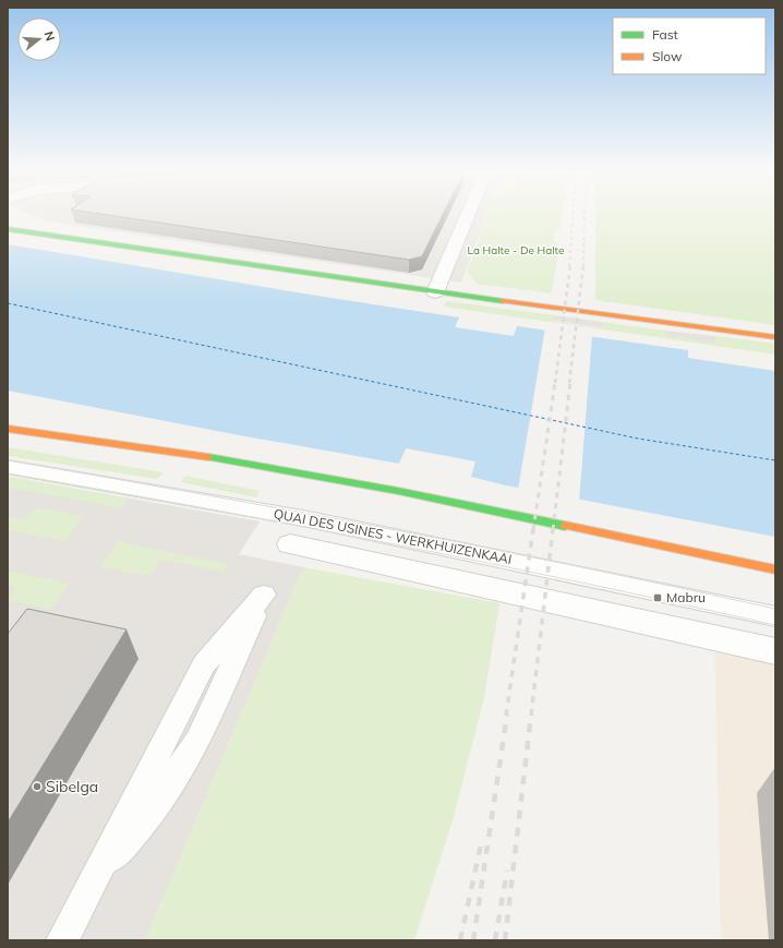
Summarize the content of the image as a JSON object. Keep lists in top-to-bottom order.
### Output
{
  "streets": {
    "street": ["QUAI DES USINES - WERKHUIZENKAAI"]
  },
  "parks": ["La Halte - De Halte"],
  "places": {
    "transit": ["Mabru"],
    "other": ["Sibelga"]
  },
  "legend": ["Fast", "Slow"],
  "north": "right"
}
